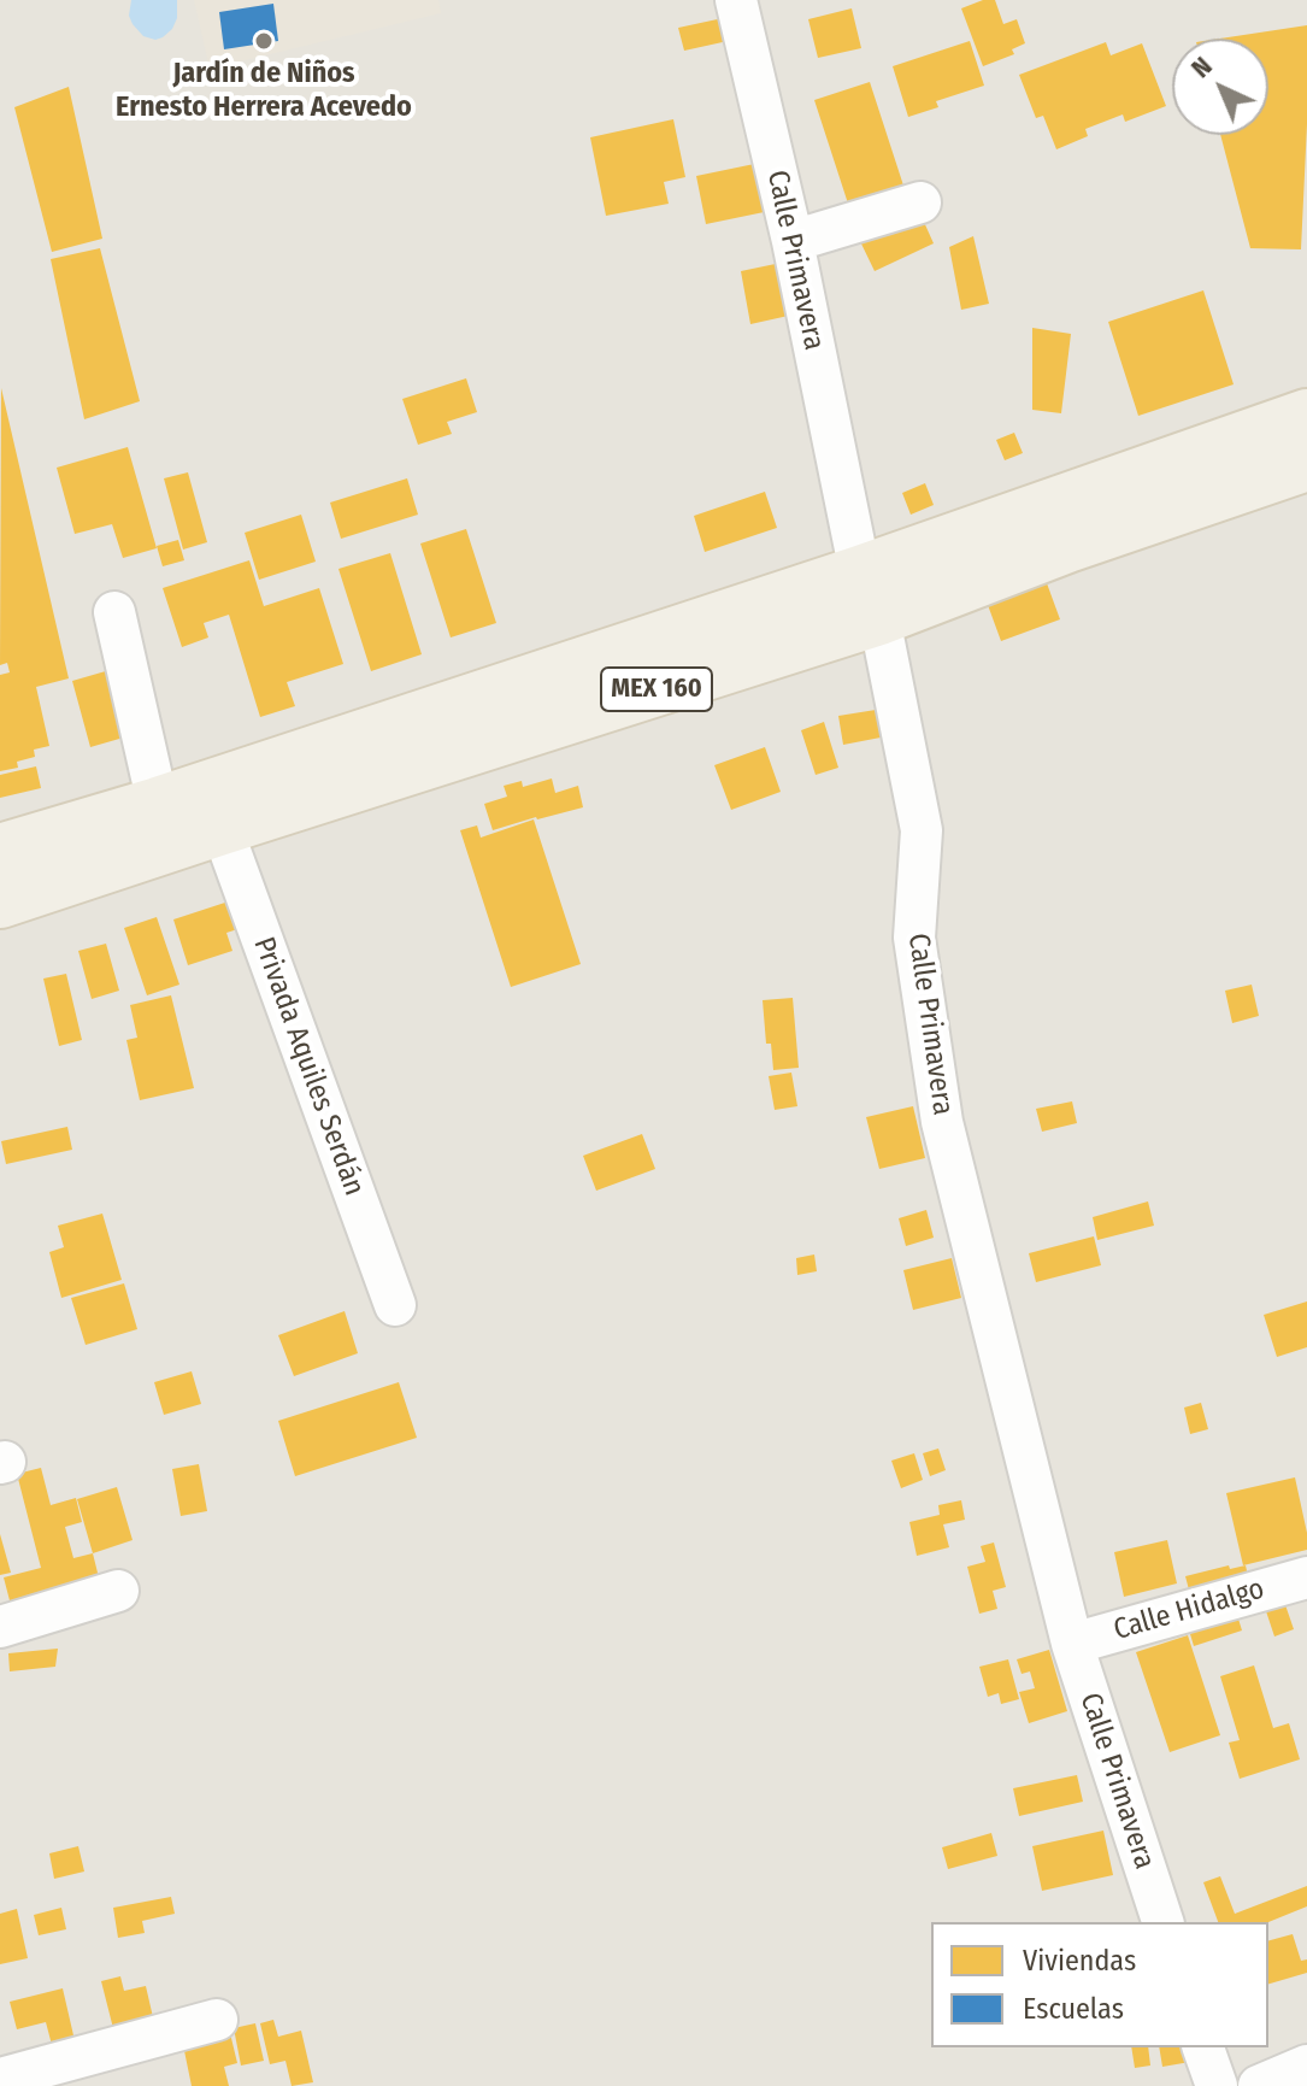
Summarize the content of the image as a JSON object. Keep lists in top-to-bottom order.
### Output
{
  "streets": {
    "main road": ["MEX 160"],
    "street": ["Calle Primavera", "Privada Aquiles Serdán", "Calle Hidalgo"]
  },
  "crossings": [
    ["Calle Primavera", "MEX 160"],
    ["Calle Primavera", "Calle Hidalgo"],
    ["MEX 160", "Privada Aquiles Serdán"]
  ],
  "places": ["Jardín de Niños Ernesto Herrera Acevedo"],
  "legend": ["Viviendas", "Escuelas"],
  "north": "top left"
}
